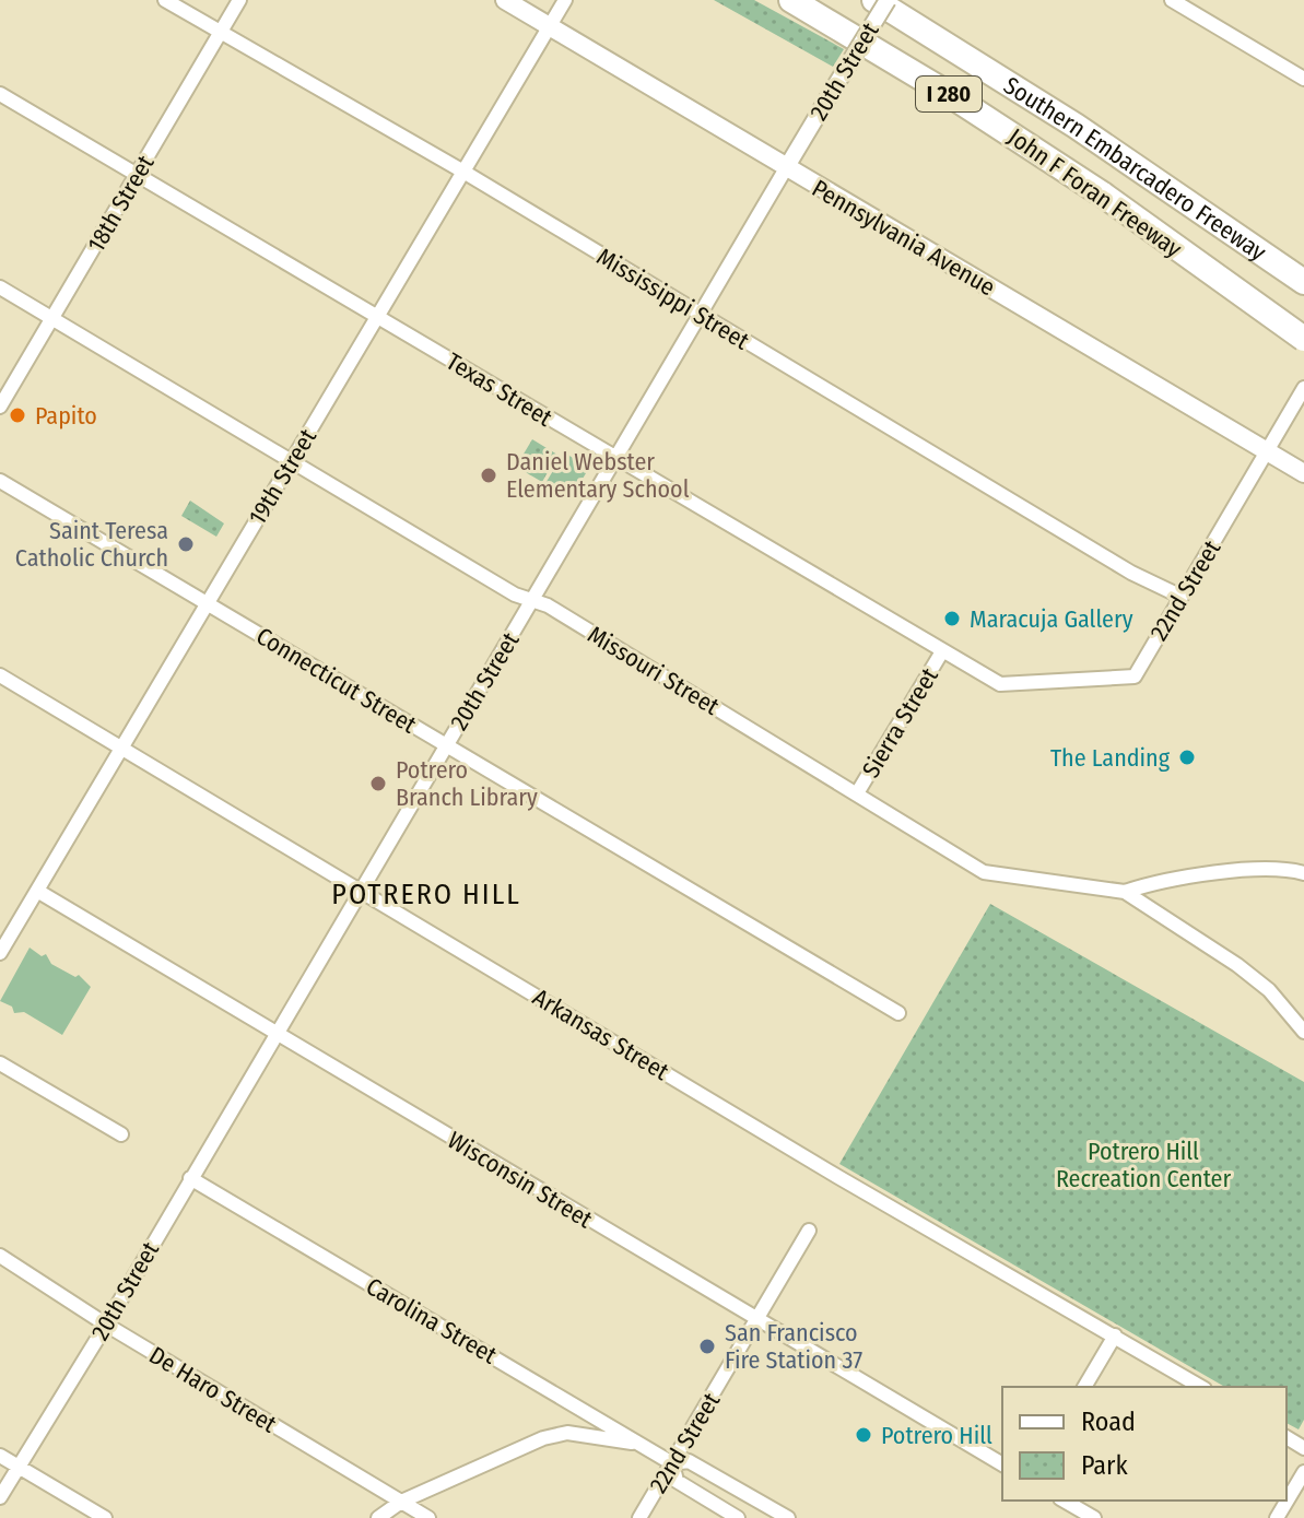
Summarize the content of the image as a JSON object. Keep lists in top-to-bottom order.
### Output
{
  "streets": {
    "highway": ["I 280", "Southern Embarcadero Freeway", "John F Foran Freeway"],
    "main road": ["Pennsylvania Avenue"],
    "street": [
      "20th Street",
      "18th Street",
      "Mississippi Street",
      "Texas Street",
      "19th Street",
      "22nd Street",
      "Missouri Street",
      "Connecticut Street",
      "Sierra Street",
      "Arkansas Street",
      "Wisconsin Street",
      "Carolina Street",
      "De Haro Street"
    ]
  },
  "crossings": [
    ["20th Street", "Pennsylvania Avenue"],
    ["20th Street", "Mississippi Street"],
    ["20th Street", "Texas Street"],
    ["20th Street", "Missouri Street"],
    ["20th Street", "Connecticut Street"],
    ["20th Street", "Arkansas Street"],
    ["20th Street", "Wisconsin Street"],
    ["20th Street", "Carolina Street"],
    ["20th Street", "De Haro Street"],
    ["18th Street", "Mississippi Street"],
    ["18th Street", "Texas Street"],
    ["18th Street", "Missouri Street"],
    ["Pennsylvania Avenue", "19th Street"],
    ["Pennsylvania Avenue", "22nd Street"],
    ["Mississippi Street", "19th Street"],
    ["Mississippi Street", "22nd Street"],
    ["Texas Street", "19th Street"],
    ["Texas Street", "22nd Street"],
    ["Texas Street", "Sierra Street"],
    ["19th Street", "Missouri Street"],
    ["19th Street", "Connecticut Street"],
    ["19th Street", "Arkansas Street"],
    ["19th Street", "Wisconsin Street"],
    ["22nd Street", "Wisconsin Street"],
    ["22nd Street", "Carolina Street"],
    ["Missouri Street", "Sierra Street"]
  ],
  "districts": ["POTRERO HILL"],
  "parks": ["Potrero Hill Recreation Center"],
  "places": [
    "Papito",
    "Daniel Webster Elementary School",
    "Saint Teresa Catholic Church",
    "Maracuja Gallery",
    "The Landing",
    "Potrero Branch Library",
    "San Francisco Fire Station 37",
    "Potrero Hill"
  ],
  "legend": ["Road", "Park"]
}
